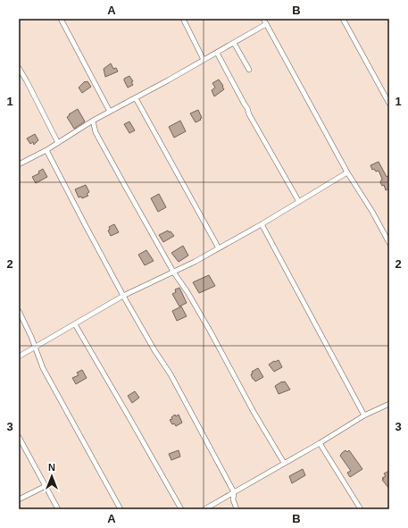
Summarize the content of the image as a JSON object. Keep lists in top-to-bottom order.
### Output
{
  "north": "top",
  "grid": {
    "columns": ["A", "B"],
    "rows": ["1", "2", "3"]
  }
}
